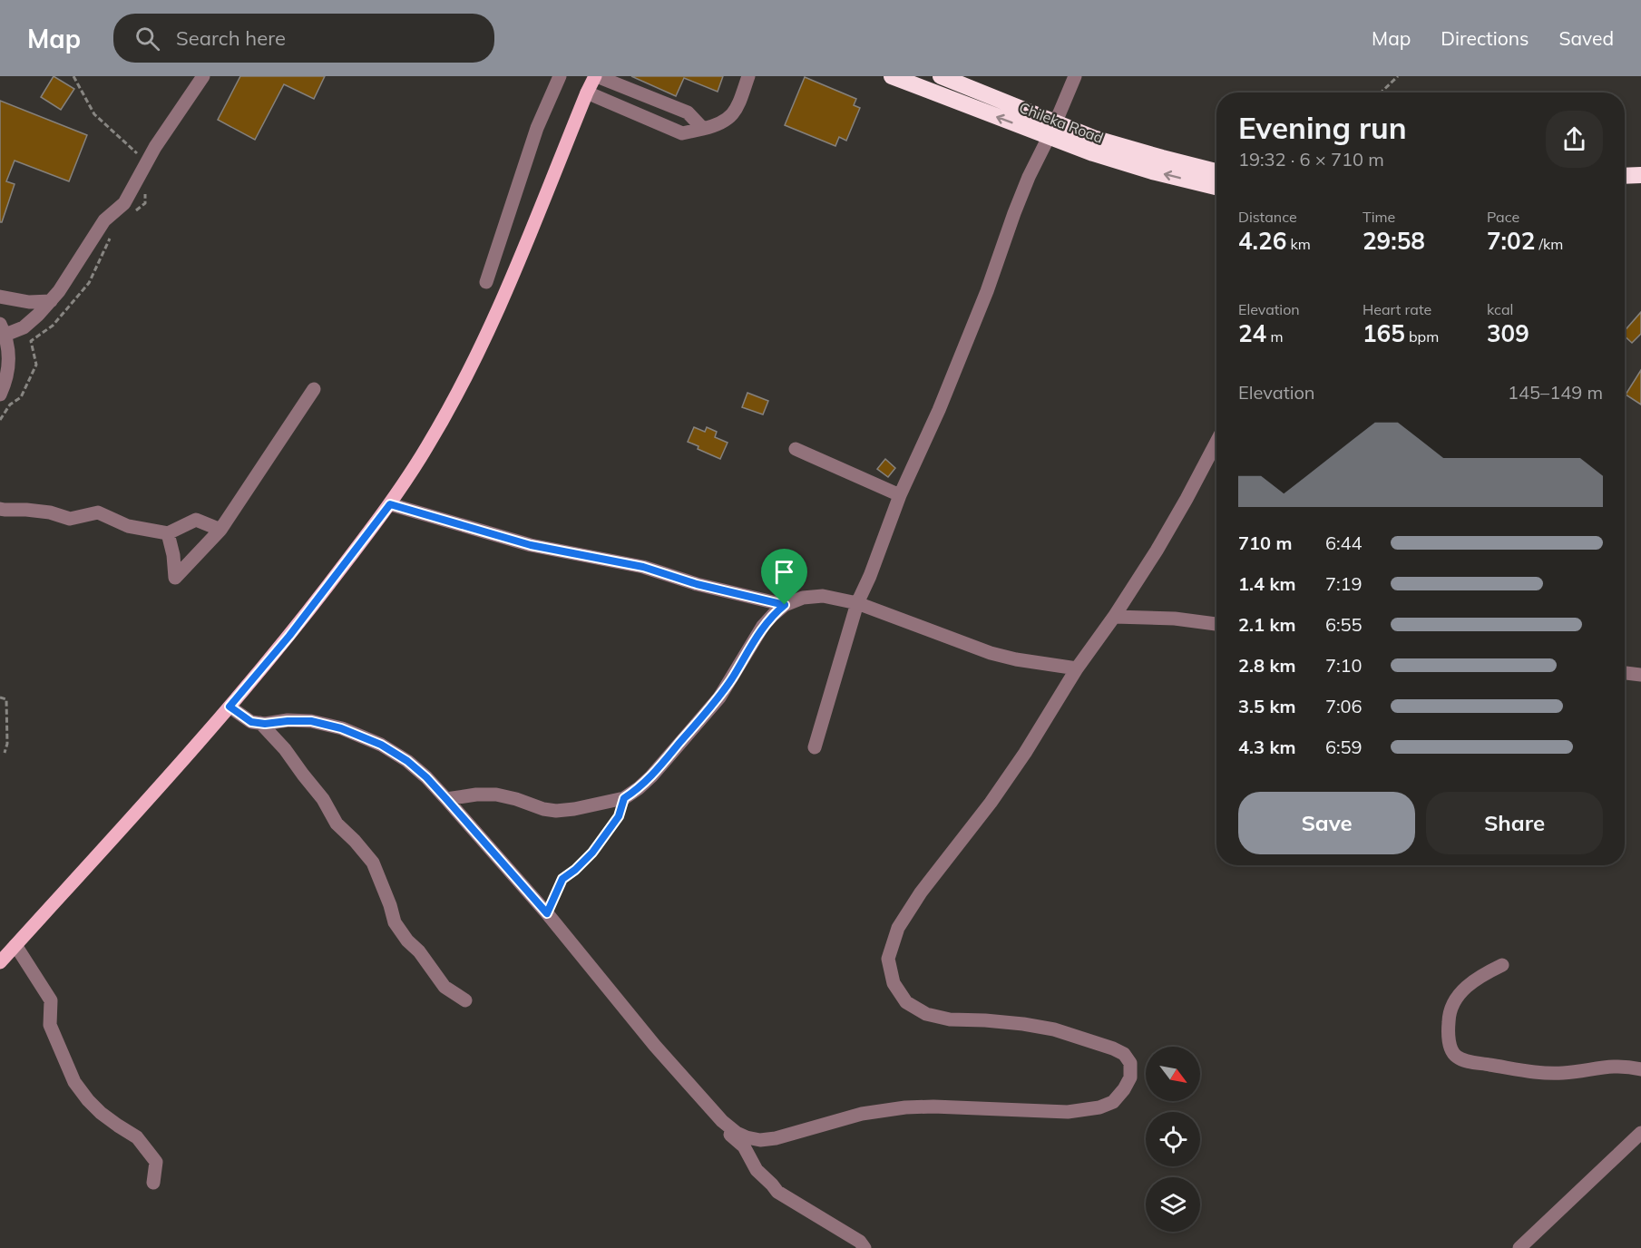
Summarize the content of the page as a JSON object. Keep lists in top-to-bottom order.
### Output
{
  "streets": {
    "highway": ["Chileka Road"]
  },
  "north": "bottom right",
  "page": {
    "header": "Map",
    "search": "Search here",
    "nav": ["Map", "Directions", "Saved"],
    "heading": ["Evening run", "19:32 · 6 × 710 m"],
    "stats": [
      ["Distance", "4.26 km"],
      ["Time", "29:58"],
      ["Pace", "7:02 /km"],
      ["Elevation", "24 m"],
      ["Heart rate", "165 bpm"],
      ["kcal", "309"]
    ],
    "chart": ["Elevation", "145–149 m"],
    "list": [
      {
        "name": "710 m",
        "note": "6:44"
      },
      {
        "name": "1.4 km",
        "note": "7:19"
      },
      {
        "name": "2.1 km",
        "note": "6:55"
      },
      {
        "name": "2.8 km",
        "note": "7:10"
      },
      {
        "name": "3.5 km",
        "note": "7:06"
      },
      {
        "name": "4.3 km",
        "note": "6:59"
      }
    ],
    "buttons": ["Save", "Share"]
  }
}
